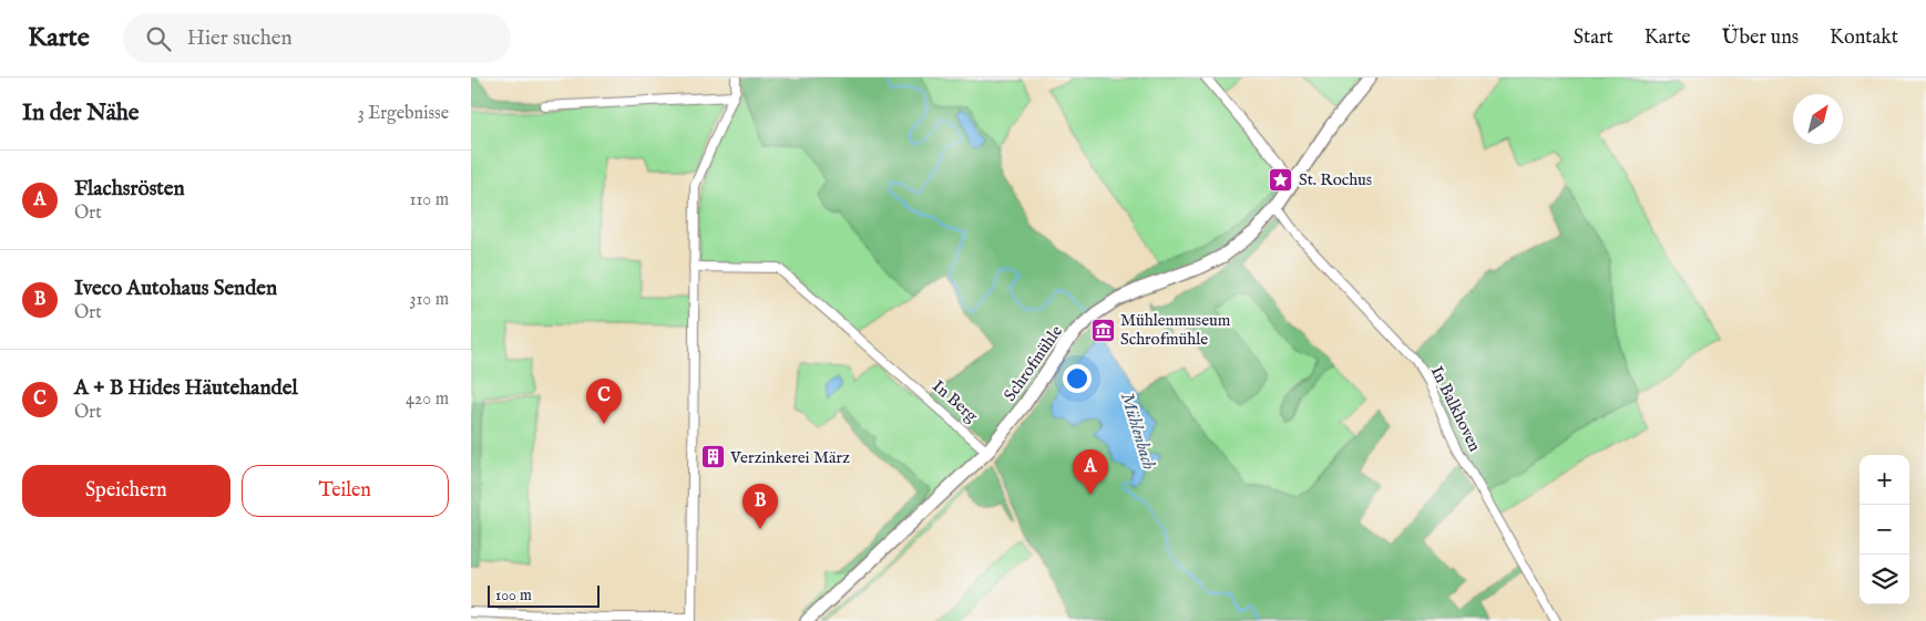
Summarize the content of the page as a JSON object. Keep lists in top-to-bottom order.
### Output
{
  "streets": {
    "main road": ["Schrofmühle"],
    "street": ["In Berg", "In Balkhoven"]
  },
  "crossings": [
    ["Schrofmühle", "In Berg"],
    ["Schrofmühle", "In Balkhoven"]
  ],
  "water": ["Mühlenbach"],
  "places": {
    "place": ["St. Rochus"],
    "museum": ["Mühlenmuseum Schrofmühle"],
    "building": ["Verzinkerei März"]
  },
  "scale_bar": "100 m",
  "north": "top right",
  "page": {
    "header": "Karte",
    "search": "Hier suchen",
    "nav": [
      "Start",
      "Karte",
      "Über uns",
      "Kontakt"
    ],
    "heading": ["In der Nähe", "3 Ergebnisse"],
    "list": [
      {
        "mark": "A",
        "name": "Flachsrösten",
        "note": "Ort",
        "value": "110 m"
      },
      {
        "mark": "B",
        "name": "Iveco Autohaus Senden",
        "note": "Ort",
        "value": "310 m"
      },
      {
        "mark": "C",
        "name": "A + B Hides Häutehandel",
        "note": "Ort",
        "value": "420 m"
      }
    ],
    "pins": ["C", "A", "B"],
    "buttons": ["Speichern", "Teilen"],
    "map_buttons": ["+", "−"],
    "scale": "100 m"
  }
}
